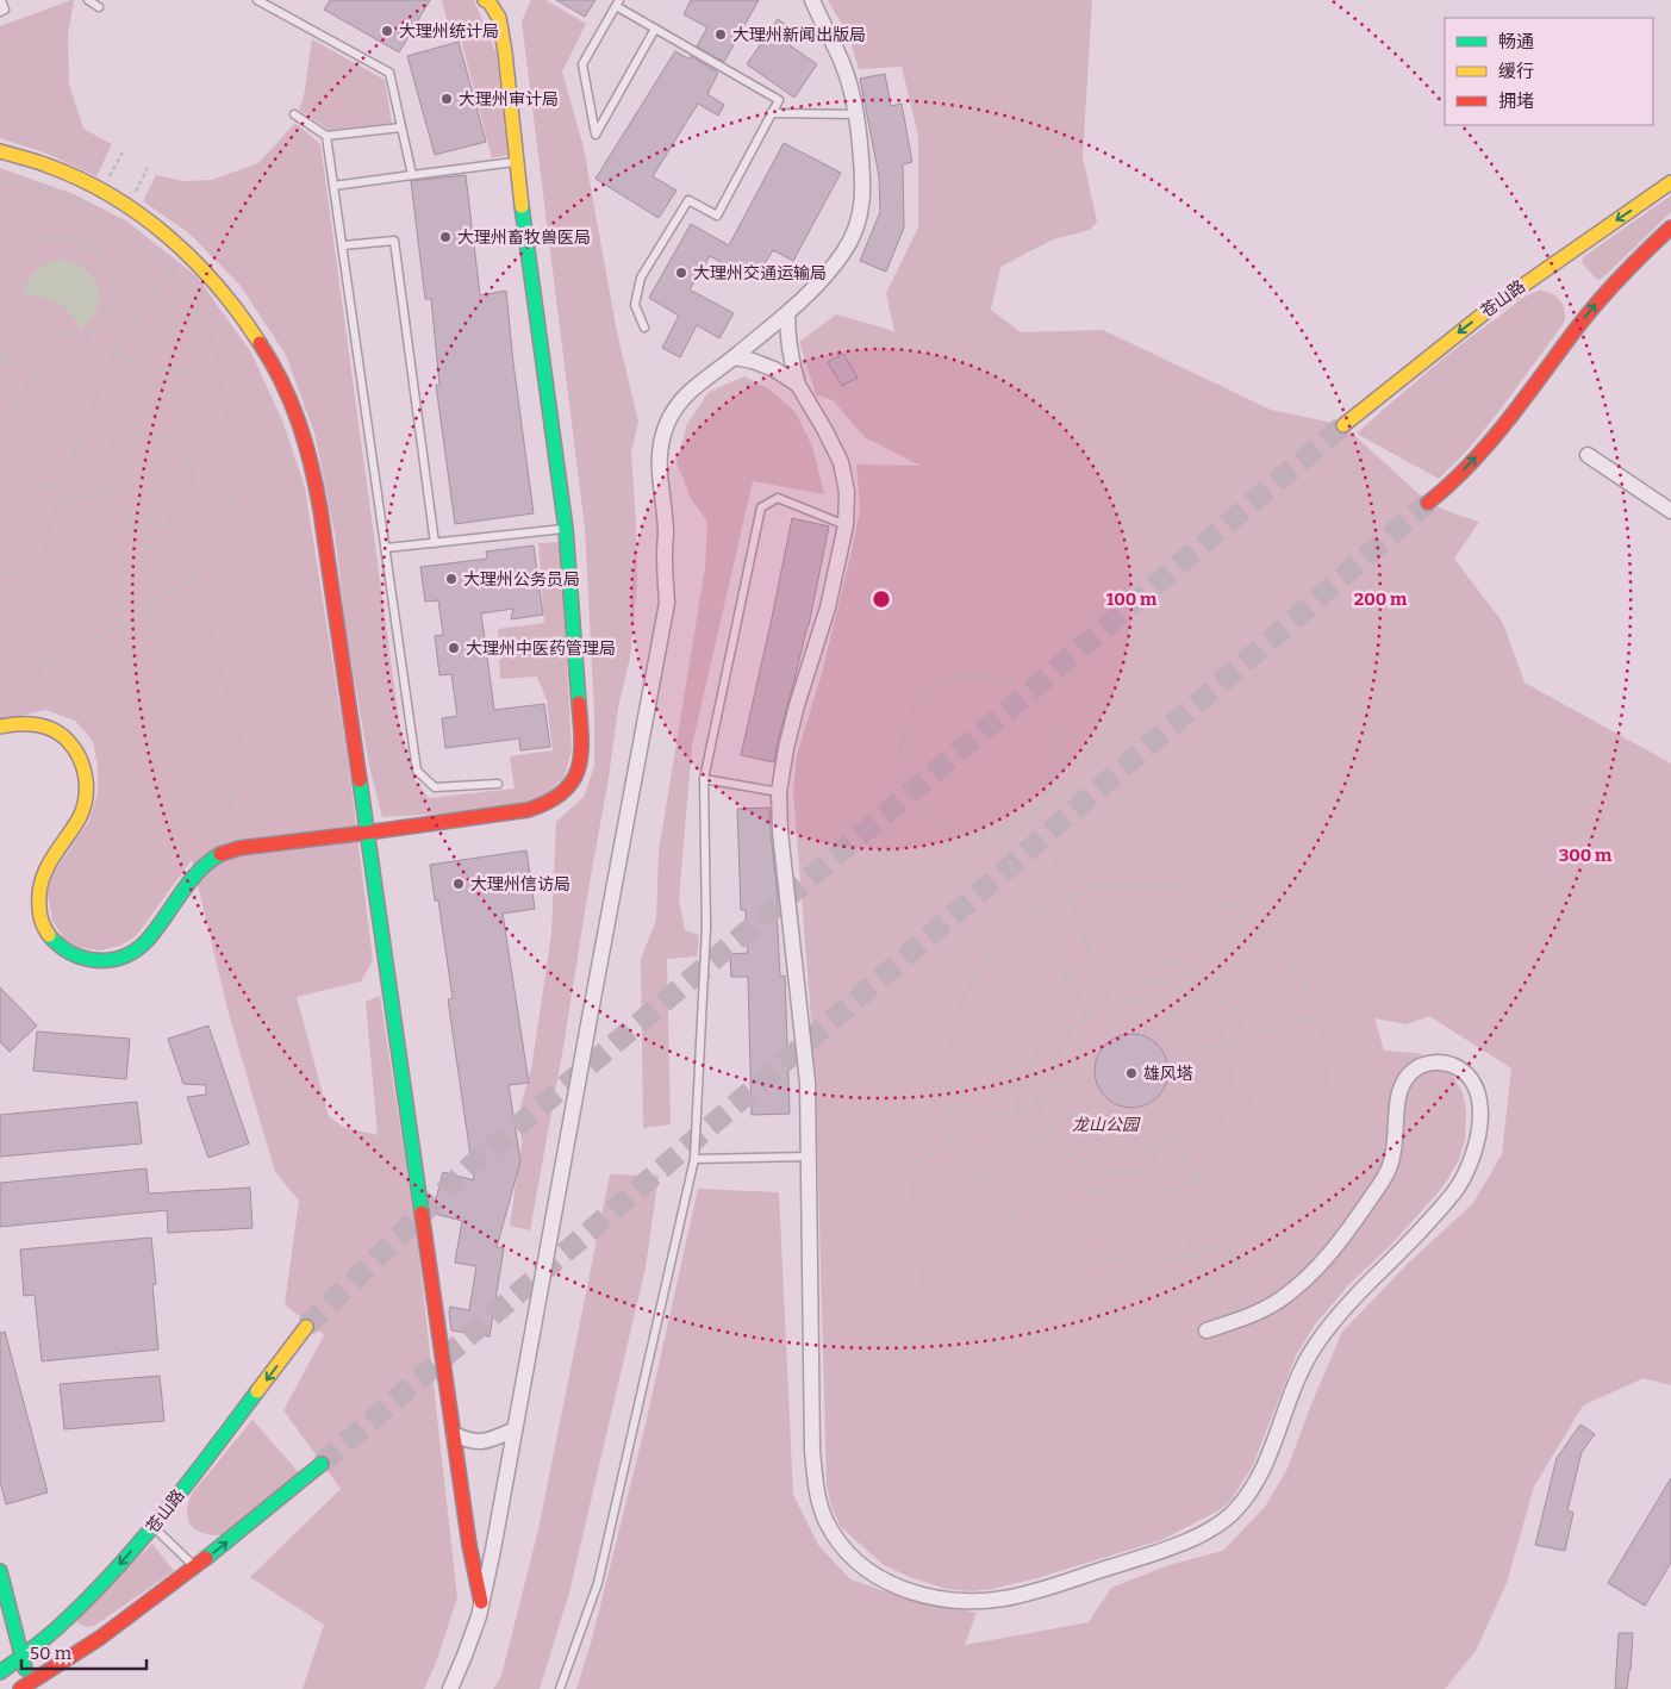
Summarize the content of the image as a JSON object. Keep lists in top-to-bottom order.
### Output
{
  "streets": {
    "street": ["苍山路"]
  },
  "parks": ["龙山公园"],
  "places": [
    "大理州统计局",
    "大理州新闻出版局",
    "大理州审计局",
    "大理州畜牧兽医局",
    "大理州交通运输局",
    "大理州公务员局",
    "大理州中医药管理局",
    "大理州信访局",
    "雄风塔"
  ],
  "legend": ["畅通", "缓行", "拥堵"],
  "scale_bar": "50 m",
  "rings": ["100 m", "200 m", "300 m"]
}
